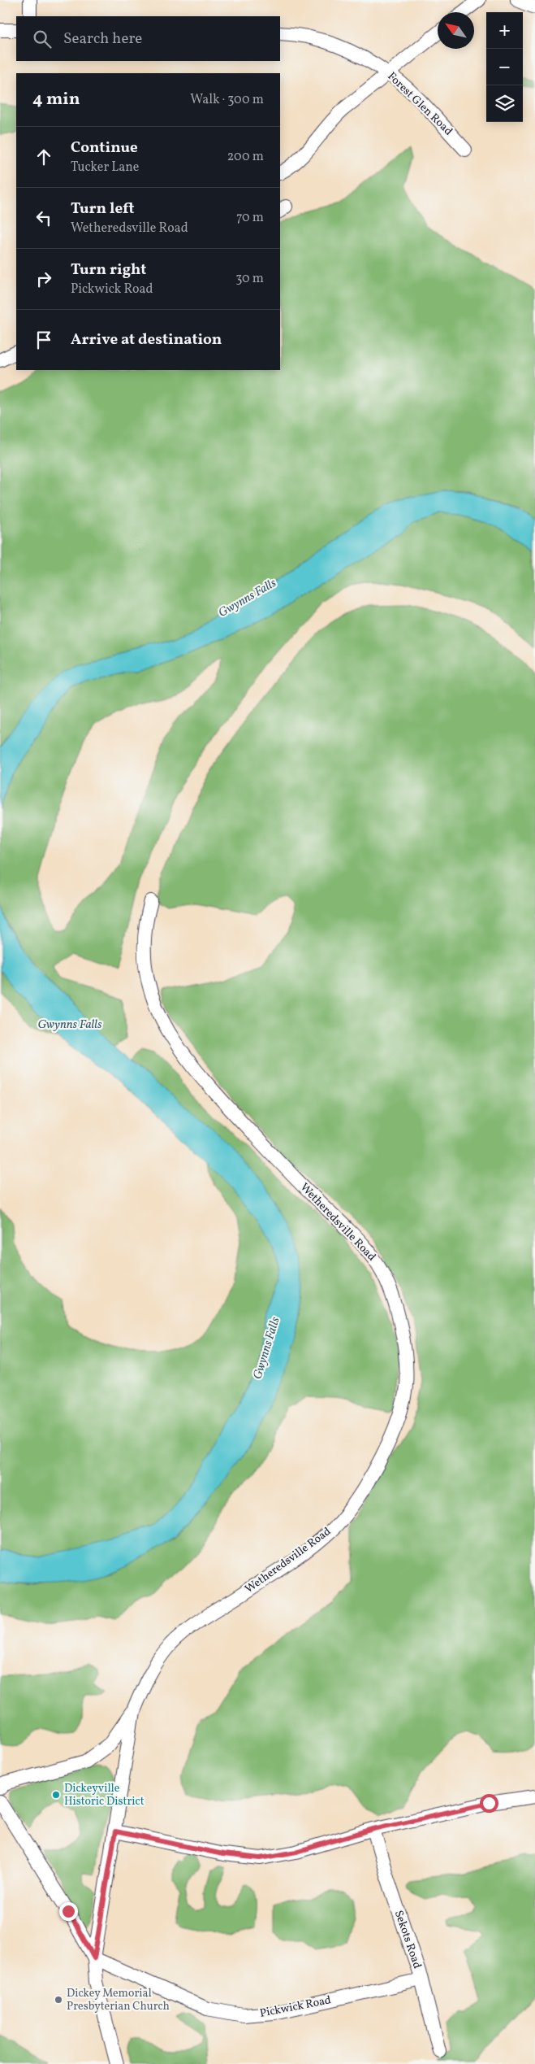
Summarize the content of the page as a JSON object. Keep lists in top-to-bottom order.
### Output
{
  "streets": {
    "street": [
      "Forest Glen Road",
      "Wetheredsville Road",
      "Sekots Road",
      "Pickwick Road"
    ]
  },
  "crossings": [
    ["Wetheredsville Road", "Pickwick Road"],
    ["Sekots Road", "Pickwick Road"]
  ],
  "water": ["Gwynns Falls"],
  "places": ["Dickeyville Historic District", "Dickey Memorial Presbyterian Church"],
  "north": "top left",
  "page": {
    "map_buttons": ["+", "−"],
    "search": "Search here",
    "heading": ["4 min", "Walk · 300 m"],
    "list": [
      ["Continue", "Tucker Lane", "200 m"],
      ["Turn left", "Wetheredsville Road", "70 m"],
      ["Turn right", "Pickwick Road", "30 m"],
      "Arrive at destination"
    ]
  }
}
